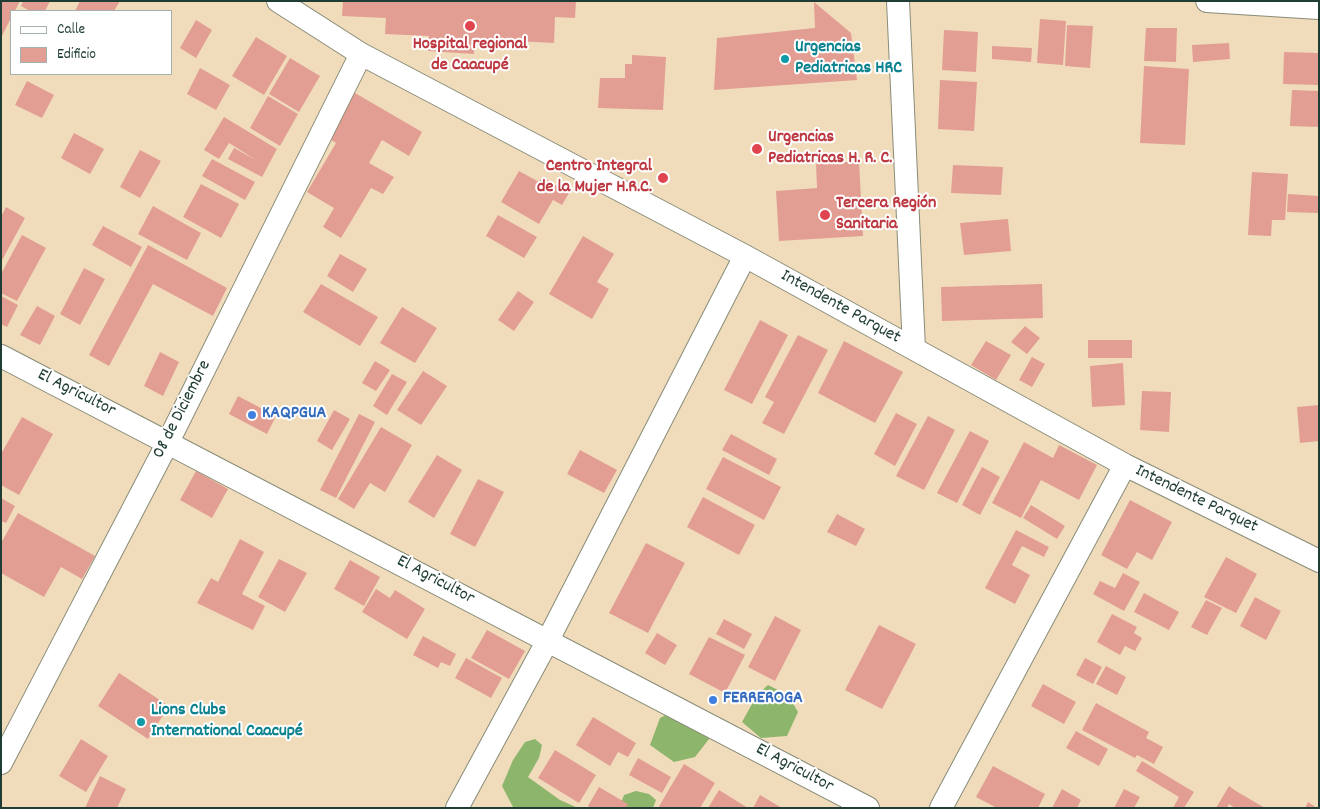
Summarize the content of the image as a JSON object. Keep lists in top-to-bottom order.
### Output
{
  "streets": {
    "street": ["Intendente Parquet", "El Agricultor", "08 de Diciembre"]
  },
  "crossings": [
    ["Intendente Parquet", "08 de Diciembre"],
    ["El Agricultor", "08 de Diciembre"]
  ],
  "places": [
    "Hospital regional de Caacupé",
    "Urgencias Pediatricas HRC",
    "Urgencias Pediatricas H. R. C.",
    "Centro Integral de la Mujer H.R.C.",
    "Tercera Región Sanitaria",
    "KAQPGUA",
    "FERREROGA",
    "Lions Clubs International Caacupé"
  ],
  "legend": ["Calle", "Edificio"]
}
